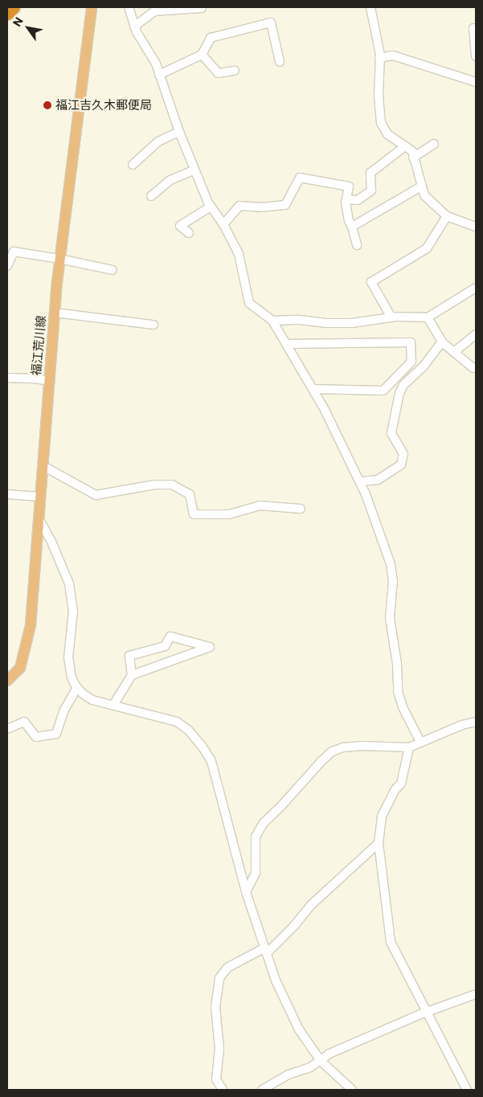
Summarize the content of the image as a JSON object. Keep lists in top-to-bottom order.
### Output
{
  "streets": {
    "main road": ["福江荒川線"]
  },
  "places": ["福江吉久木郵便局"],
  "north": "top left"
}
